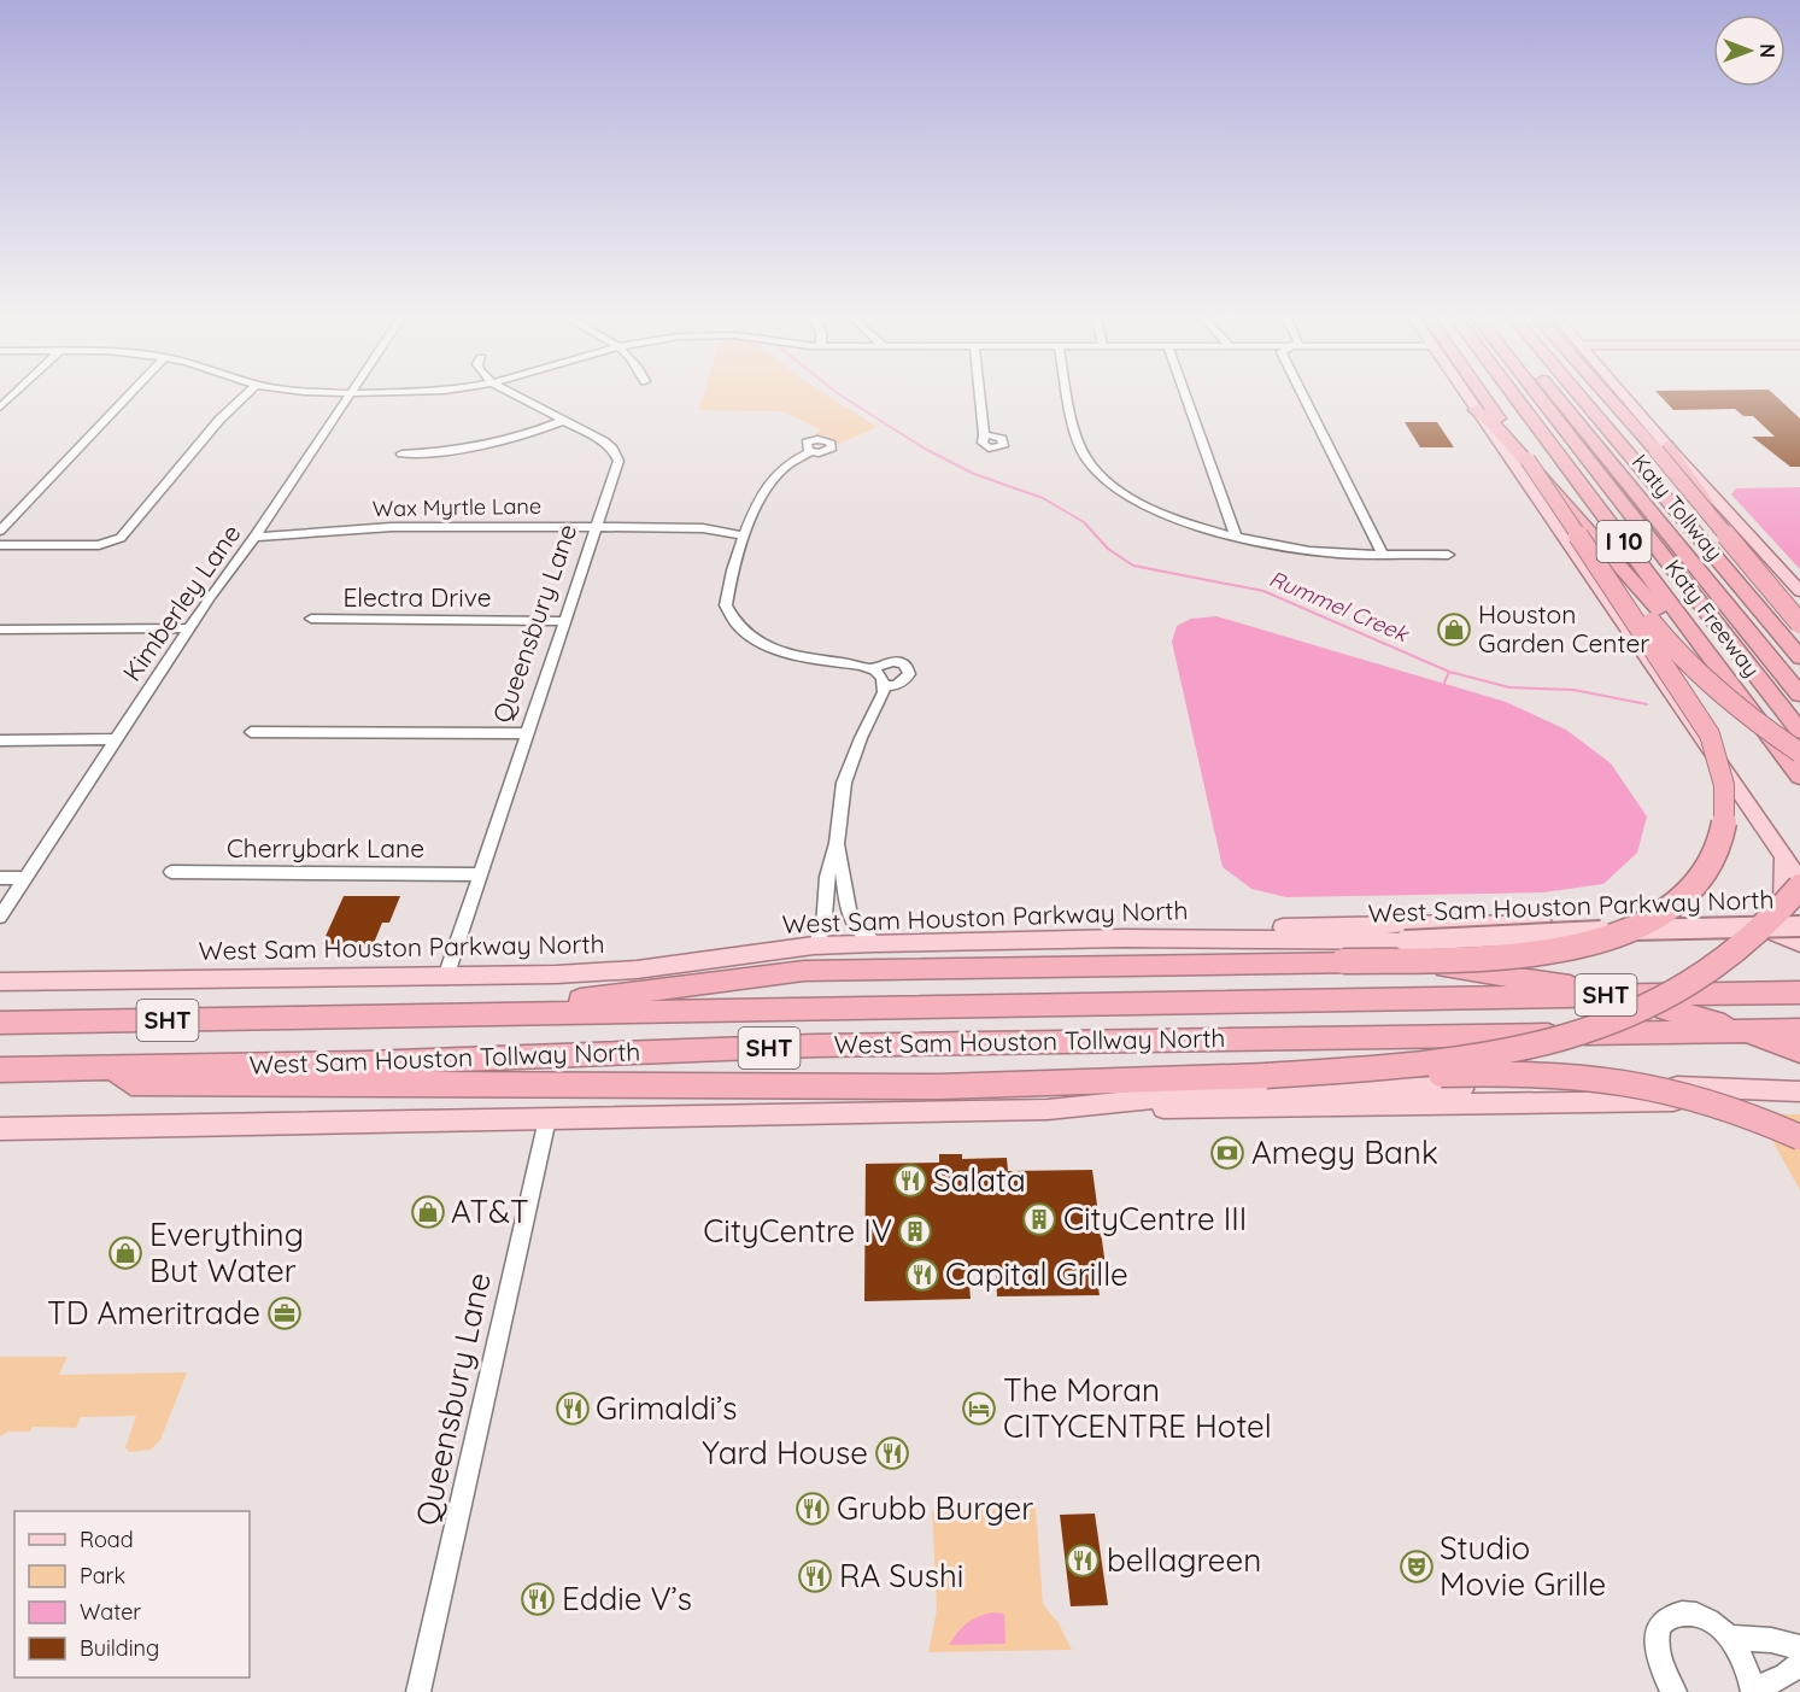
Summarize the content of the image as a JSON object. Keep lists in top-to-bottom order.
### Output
{
  "streets": {
    "highway": [
      "Katy Tollway",
      "I 10",
      "Katy Freeway",
      "SHT",
      "West Sam Houston Tollway North"
    ],
    "main road": ["West Sam Houston Parkway North"],
    "street": [
      "Wax Myrtle Lane",
      "Electra Drive",
      "Kimberley Lane",
      "Queensbury Lane",
      "Cherrybark Lane"
    ]
  },
  "crossings": [
    ["Wax Myrtle Lane", "Kimberley Lane"],
    ["Wax Myrtle Lane", "Queensbury Lane"],
    ["Electra Drive", "Queensbury Lane"],
    ["Queensbury Lane", "Cherrybark Lane"],
    ["Queensbury Lane", "West Sam Houston Parkway North"]
  ],
  "water": ["Rummel Creek"],
  "places": {
    "shop": ["Houston Garden Center", "AT&T", "Everything But Water"],
    "bank": ["Amegy Bank"],
    "restaurant": [
      "Salata",
      "Capital Grille",
      "Grimaldi’s",
      "Yard House",
      "Grubb Burger",
      "bellagreen",
      "RA Sushi",
      "Eddie V’s"
    ],
    "building": ["CityCentre III", "CityCentre IV"],
    "office": ["TD Ameritrade"],
    "hotel": ["The Moran CITYCENTRE Hotel"],
    "theatre": ["Studio Movie Grille"]
  },
  "legend": [
    "Road",
    "Park",
    "Water",
    "Building"
  ],
  "north": "right"
}
